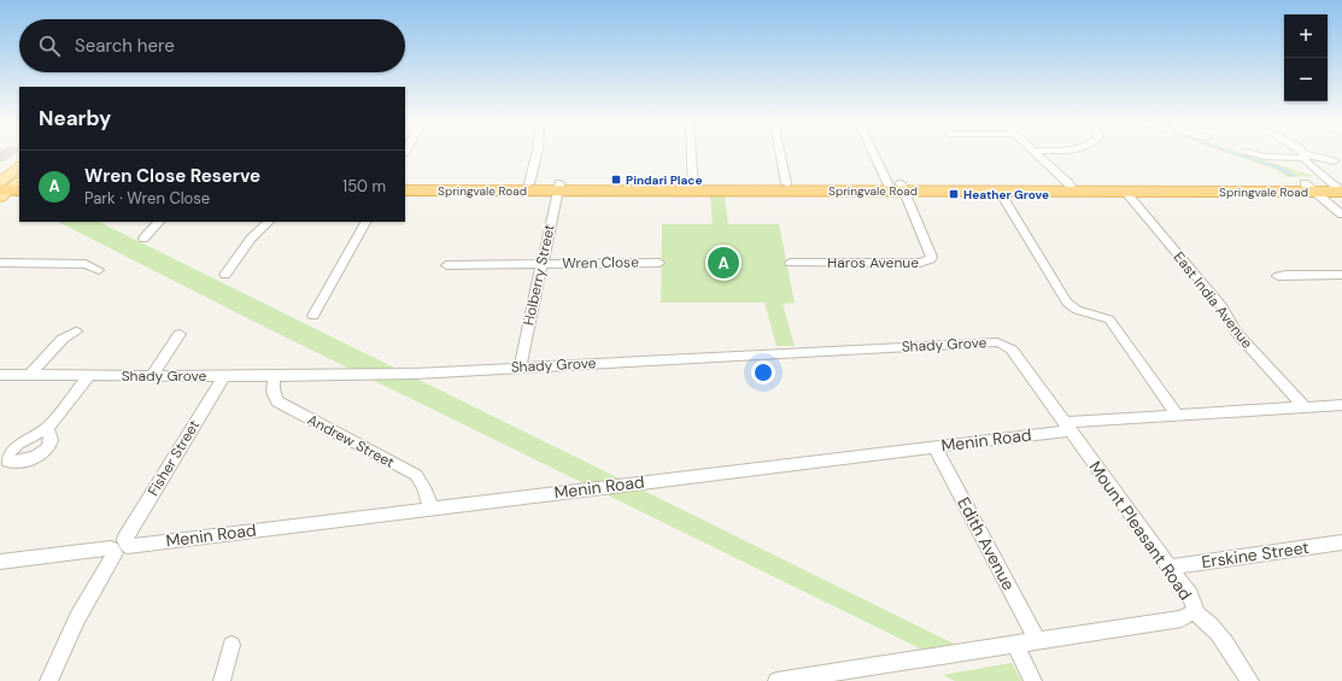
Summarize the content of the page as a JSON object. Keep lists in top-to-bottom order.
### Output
{
  "streets": {
    "highway": ["Springvale Road"],
    "street": [
      "Wren Close",
      "Haros Avenue",
      "Holberry Street",
      "East India Avenue",
      "Shady Grove",
      "Menin Road",
      "Andrew Street",
      "Fisher Street",
      "Mount Pleasant Road",
      "Edith Avenue",
      "Erskine Street"
    ]
  },
  "crossings": [
    ["Springvale Road", "Haros Avenue"],
    ["Springvale Road", "Holberry Street"],
    ["Springvale Road", "East India Avenue"],
    ["Wren Close", "Holberry Street"],
    ["Holberry Street", "Shady Grove"],
    ["Shady Grove", "Menin Road"],
    ["Shady Grove", "Andrew Street"],
    ["Shady Grove", "Fisher Street"],
    ["Shady Grove", "Mount Pleasant Road"],
    ["Menin Road", "Andrew Street"],
    ["Menin Road", "Fisher Street"],
    ["Menin Road", "Mount Pleasant Road"],
    ["Menin Road", "Edith Avenue"],
    ["Mount Pleasant Road", "Edith Avenue"],
    ["Mount Pleasant Road", "Erskine Street"]
  ],
  "places": {
    "transit": ["Pindari Place", "Heather Grove"]
  },
  "page": {
    "map_buttons": ["+", "−"],
    "search": "Search here",
    "heading": "Nearby",
    "list": [
      {
        "mark": "A",
        "name": "Wren Close Reserve",
        "note": "Park · Wren Close",
        "value": "150 m"
      }
    ],
    "pins": "A"
  }
}
